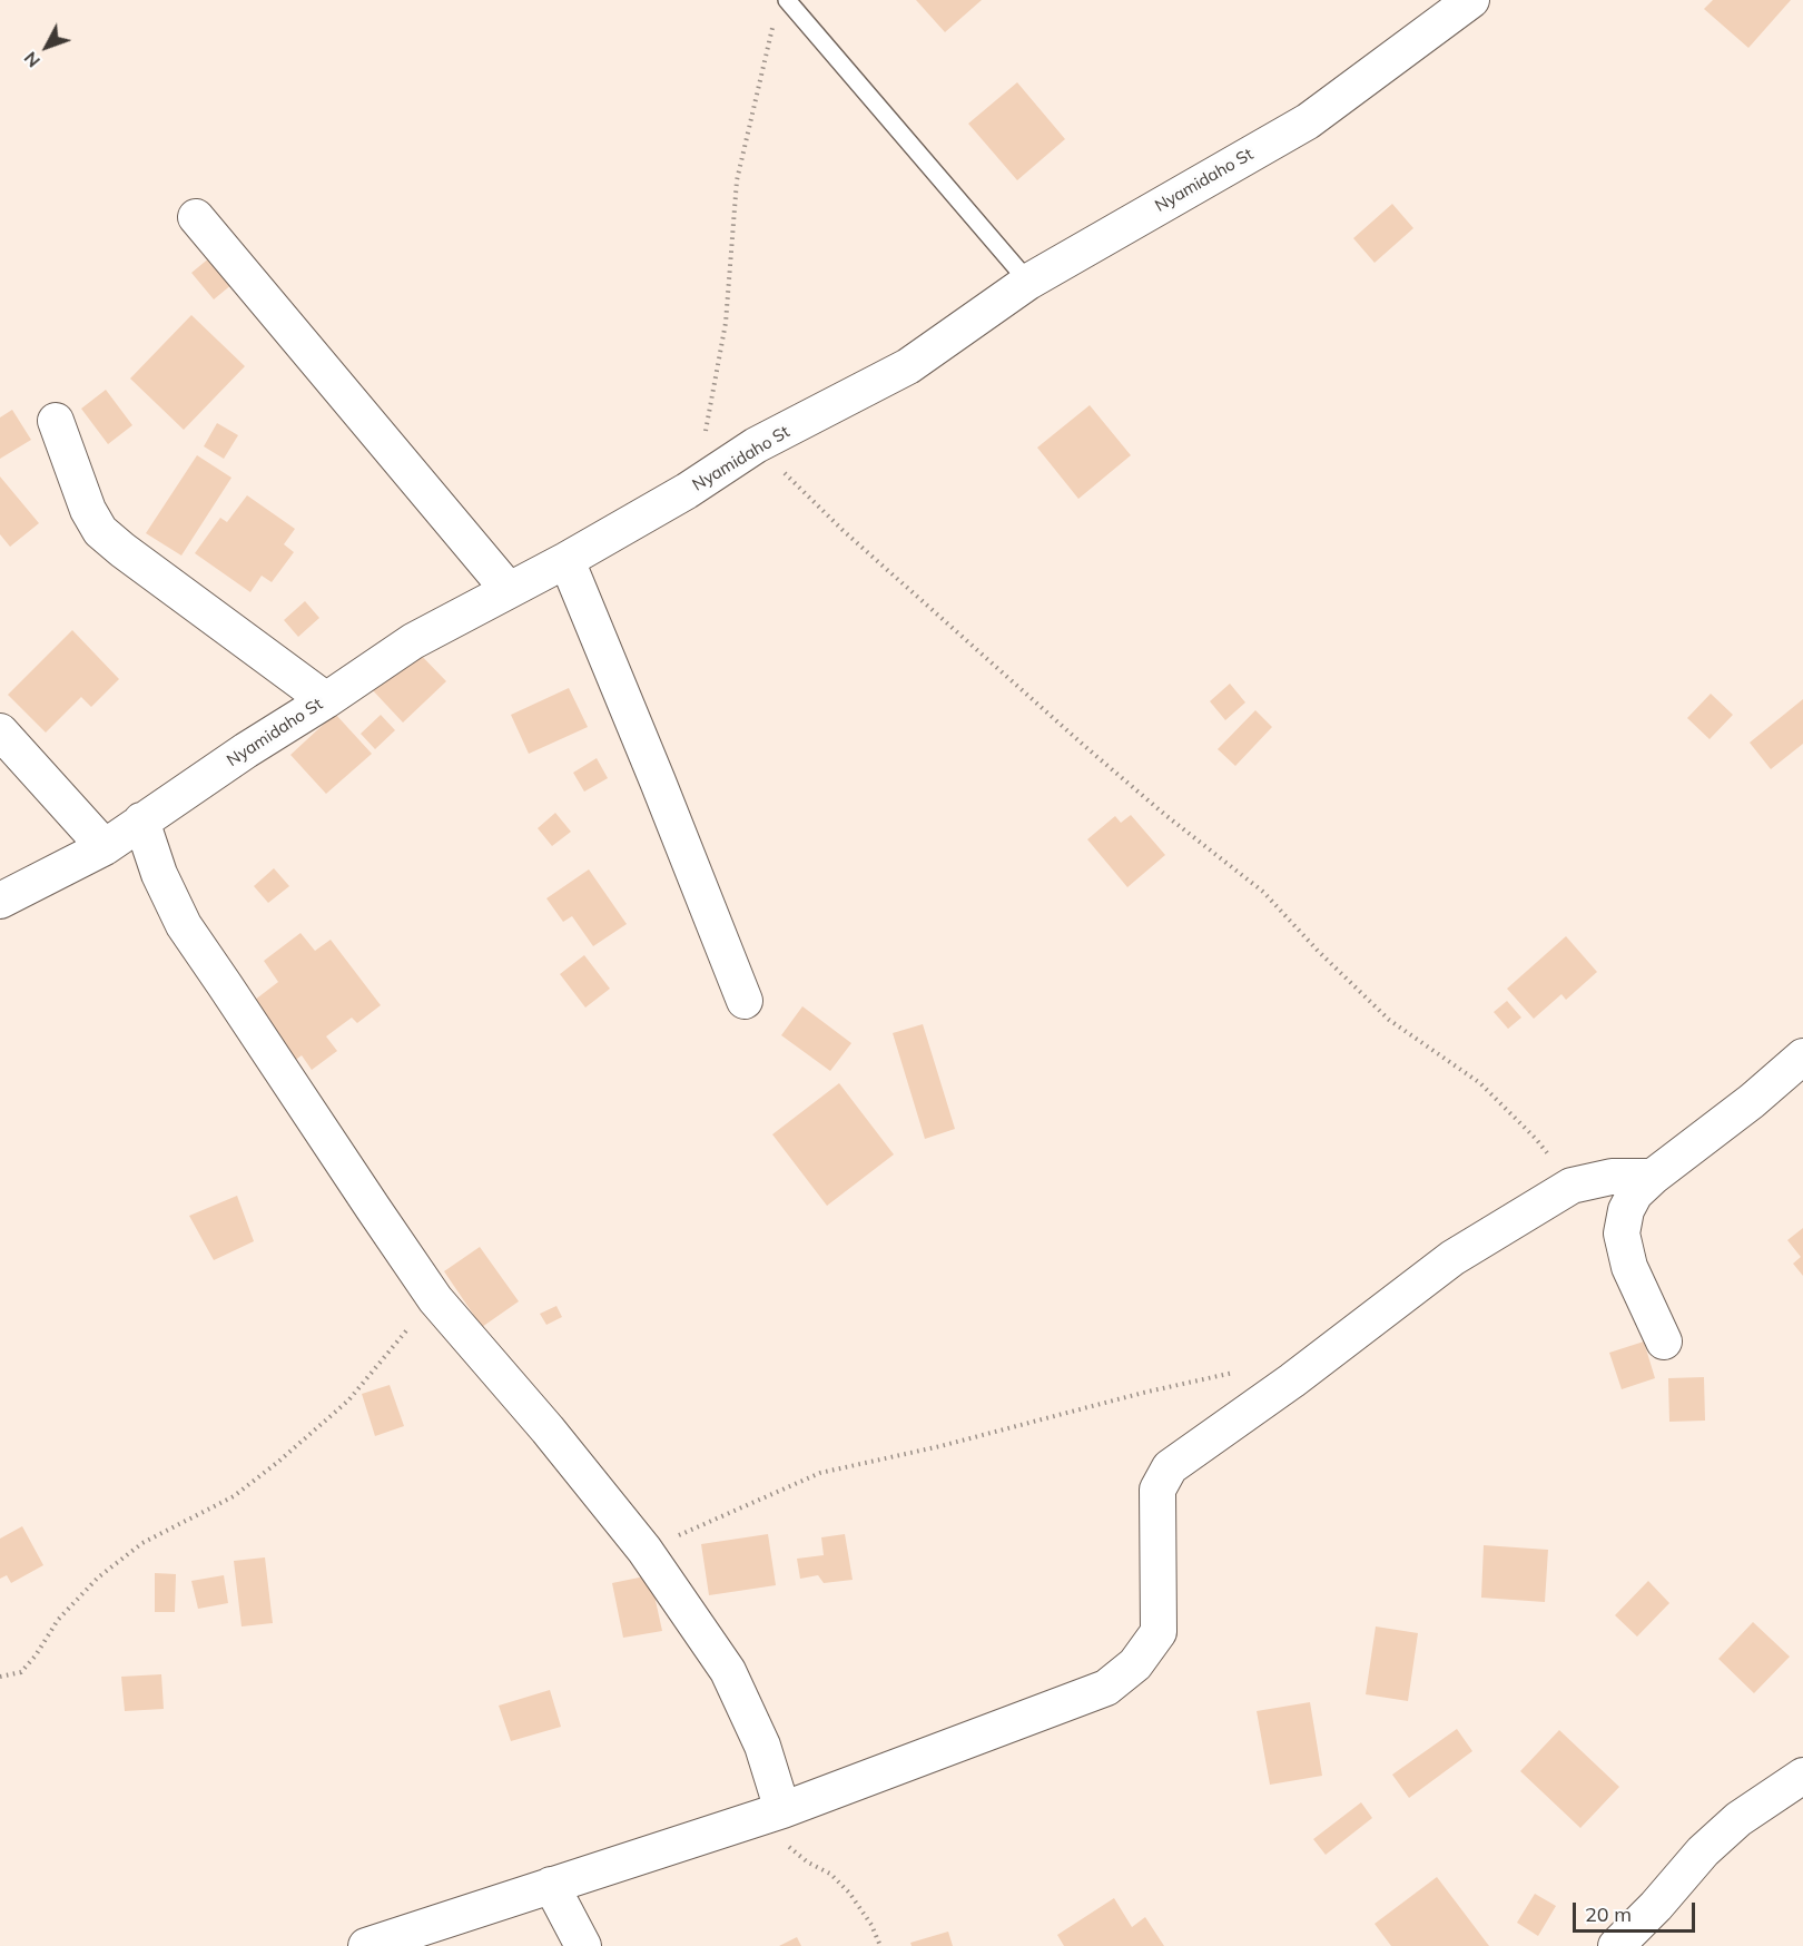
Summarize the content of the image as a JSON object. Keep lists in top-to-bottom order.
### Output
{
  "streets": {
    "street": ["Nyamidaho St"]
  },
  "scale_bar": "20 m",
  "north": "bottom left"
}
